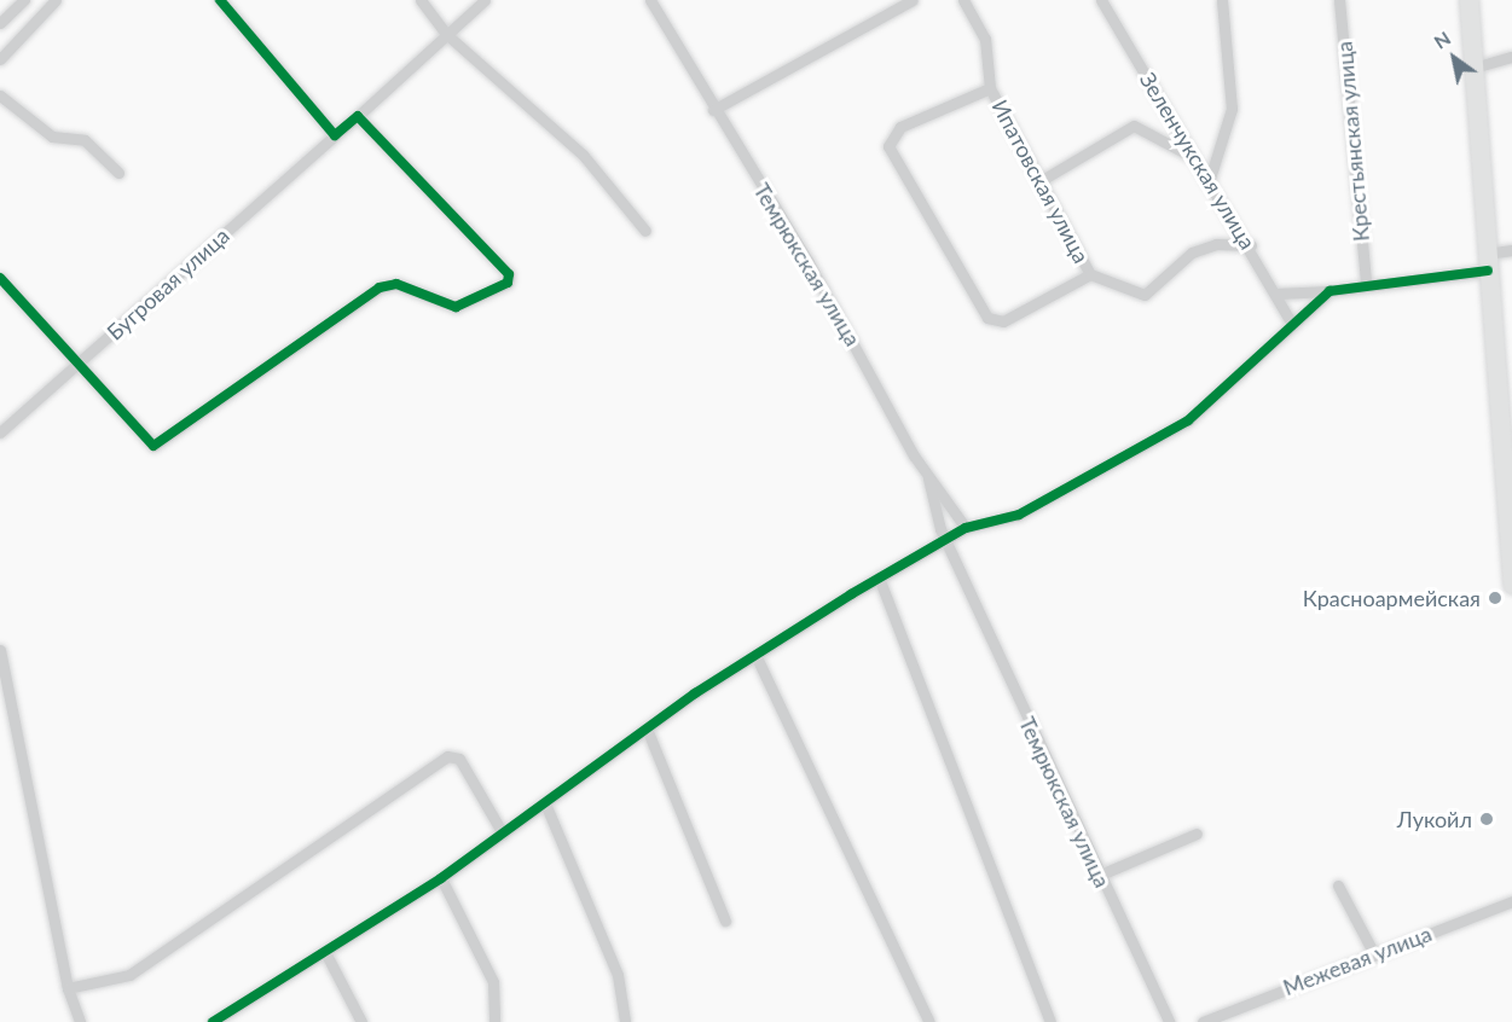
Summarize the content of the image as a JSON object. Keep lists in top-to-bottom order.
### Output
{
  "streets": {
    "street": [
      "Крестьянская улица",
      "Зеленчукская улица",
      "Ипатовская улица",
      "Темрюкская улица",
      "Бугровая улица",
      "Межевая улица"
    ]
  },
  "places": ["Красноармейская", "Лукойл"],
  "north": "top left"
}
